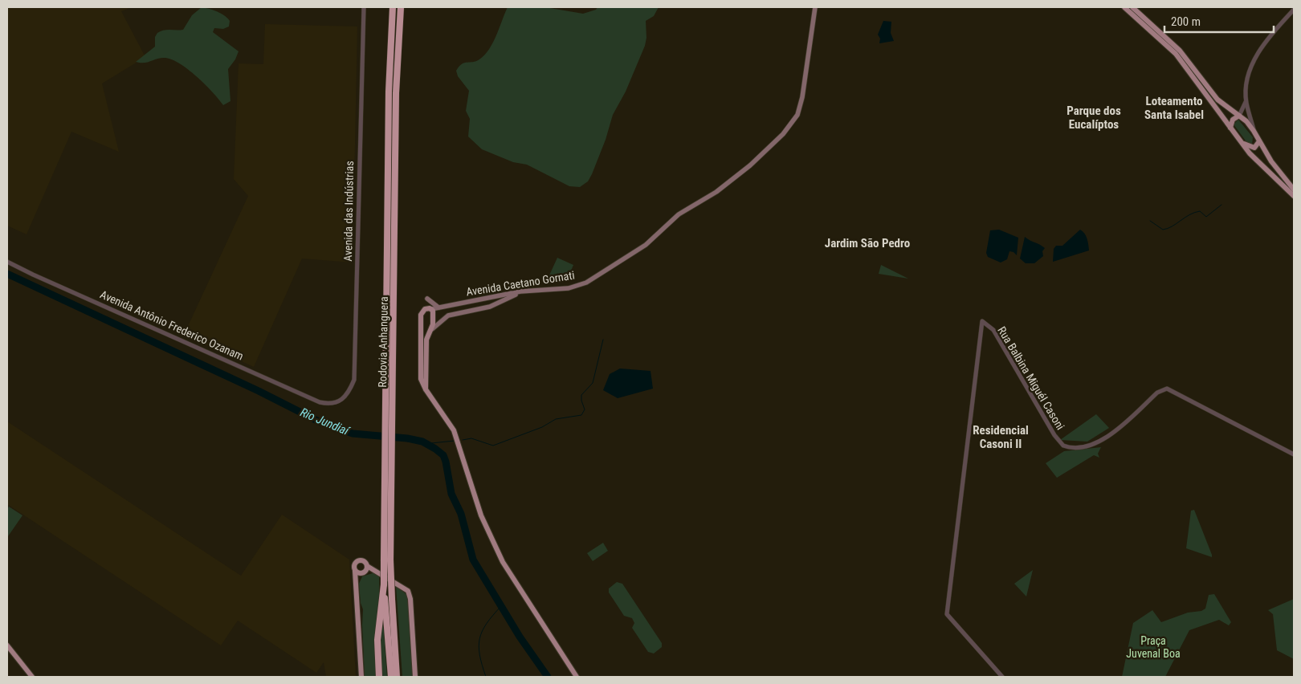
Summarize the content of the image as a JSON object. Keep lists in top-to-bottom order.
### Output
{
  "streets": {
    "highway": ["Rodovia Anhanguera"],
    "main road": ["Avenida Caetano Gornati"],
    "street": ["Avenida das Indústrias", "Avenida Antônio Frederico Ozanam", "Rua Balbina Miguél Casoni"]
  },
  "crossings": [
    ["Avenida das Indústrias", "Avenida Antônio Frederico Ozanam"]
  ],
  "districts": [
    "Loteamento Santa Isabel",
    "Parque dos Eucalíptos",
    "Jardim São Pedro",
    "Residencial Casoni II"
  ],
  "water": ["Rio Jundiaí"],
  "parks": ["Praça Juvenal Boa"],
  "scale_bar": "200 m"
}
